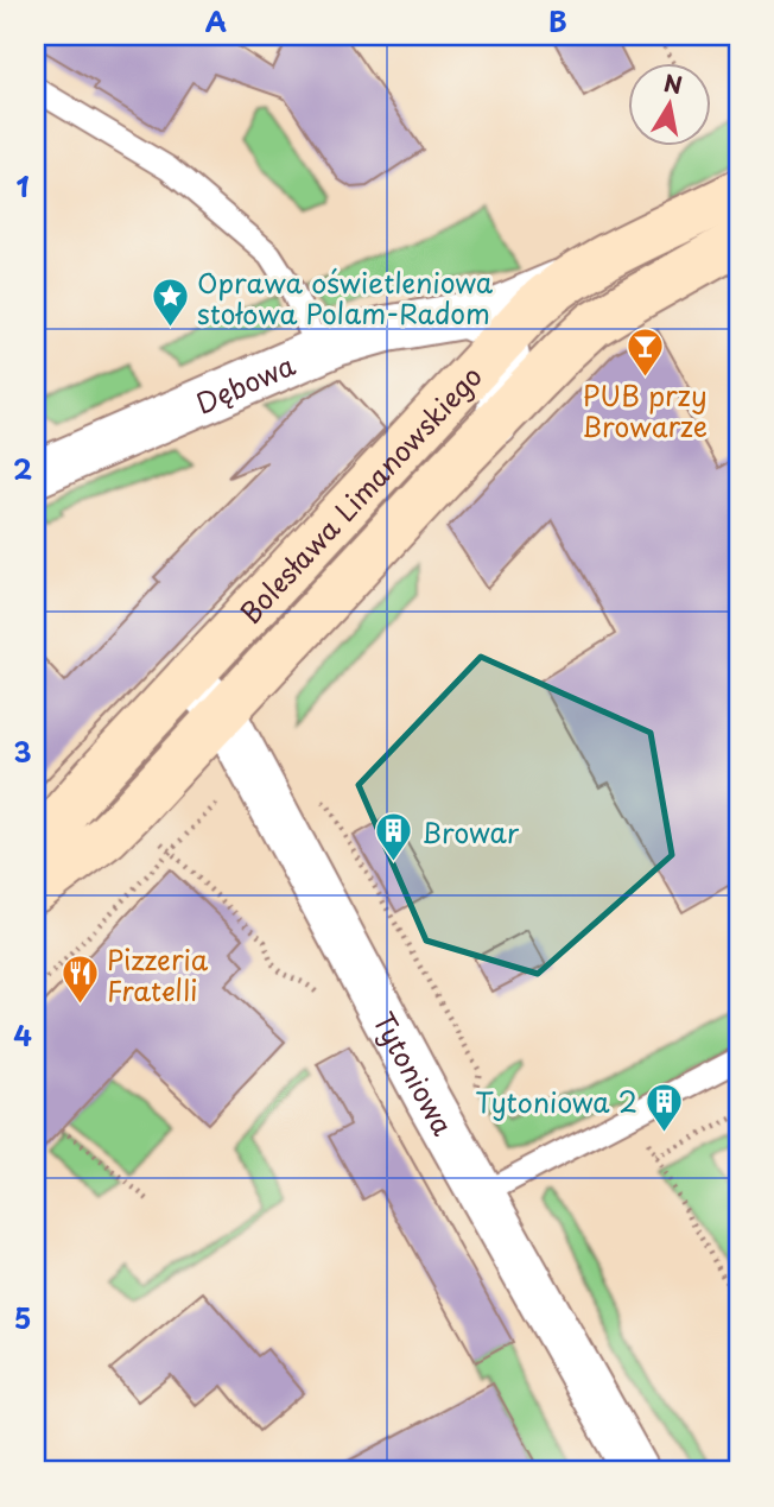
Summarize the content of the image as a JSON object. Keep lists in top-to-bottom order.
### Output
{
  "streets": {
    "street": ["Dębowa", "Bolesława Limanowskiego", "Tytoniowa"]
  },
  "crossings": [
    ["Dębowa", "Bolesława Limanowskiego"],
    ["Bolesława Limanowskiego", "Tytoniowa"]
  ],
  "places": {
    "place": ["Oprawa oświetleniowa stołowa Polam-Radom"],
    "bar": ["PUB przy Browarze"],
    "building": ["Browar", "Tytoniowa 2"],
    "restaurant": ["Pizzeria Fratelli"]
  },
  "north": "top",
  "grid": {
    "columns": ["A", "B"],
    "rows": [
      "1",
      "2",
      "3",
      "4",
      "5"
    ]
  }
}
